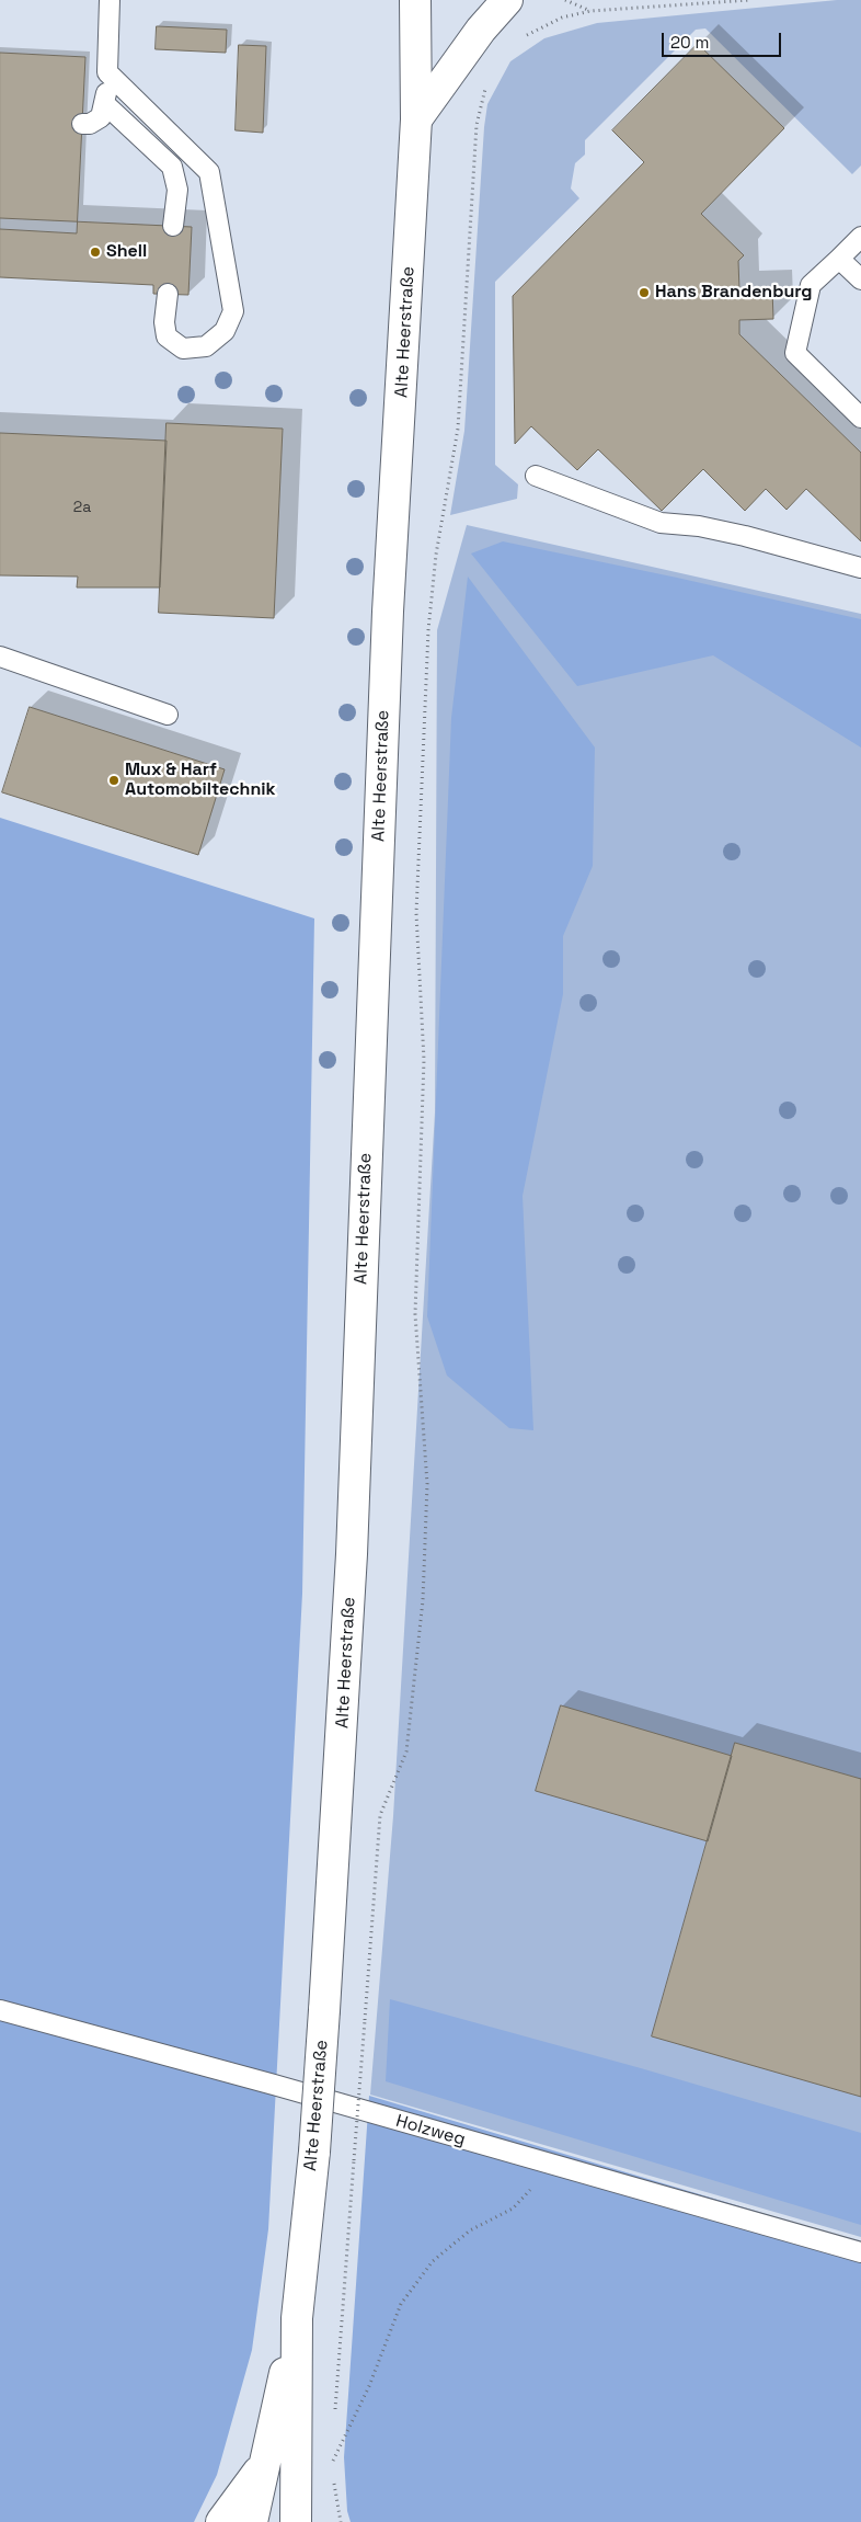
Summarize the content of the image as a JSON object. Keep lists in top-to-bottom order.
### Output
{
  "streets": {
    "street": ["Alte Heerstraße"],
    "lane": ["Holzweg"]
  },
  "places": ["Shell", "Hans Brandenburg", "Mux & Harf Automobiltechnik"],
  "house_numbers": ["2a"],
  "scale_bar": "20 m"
}
